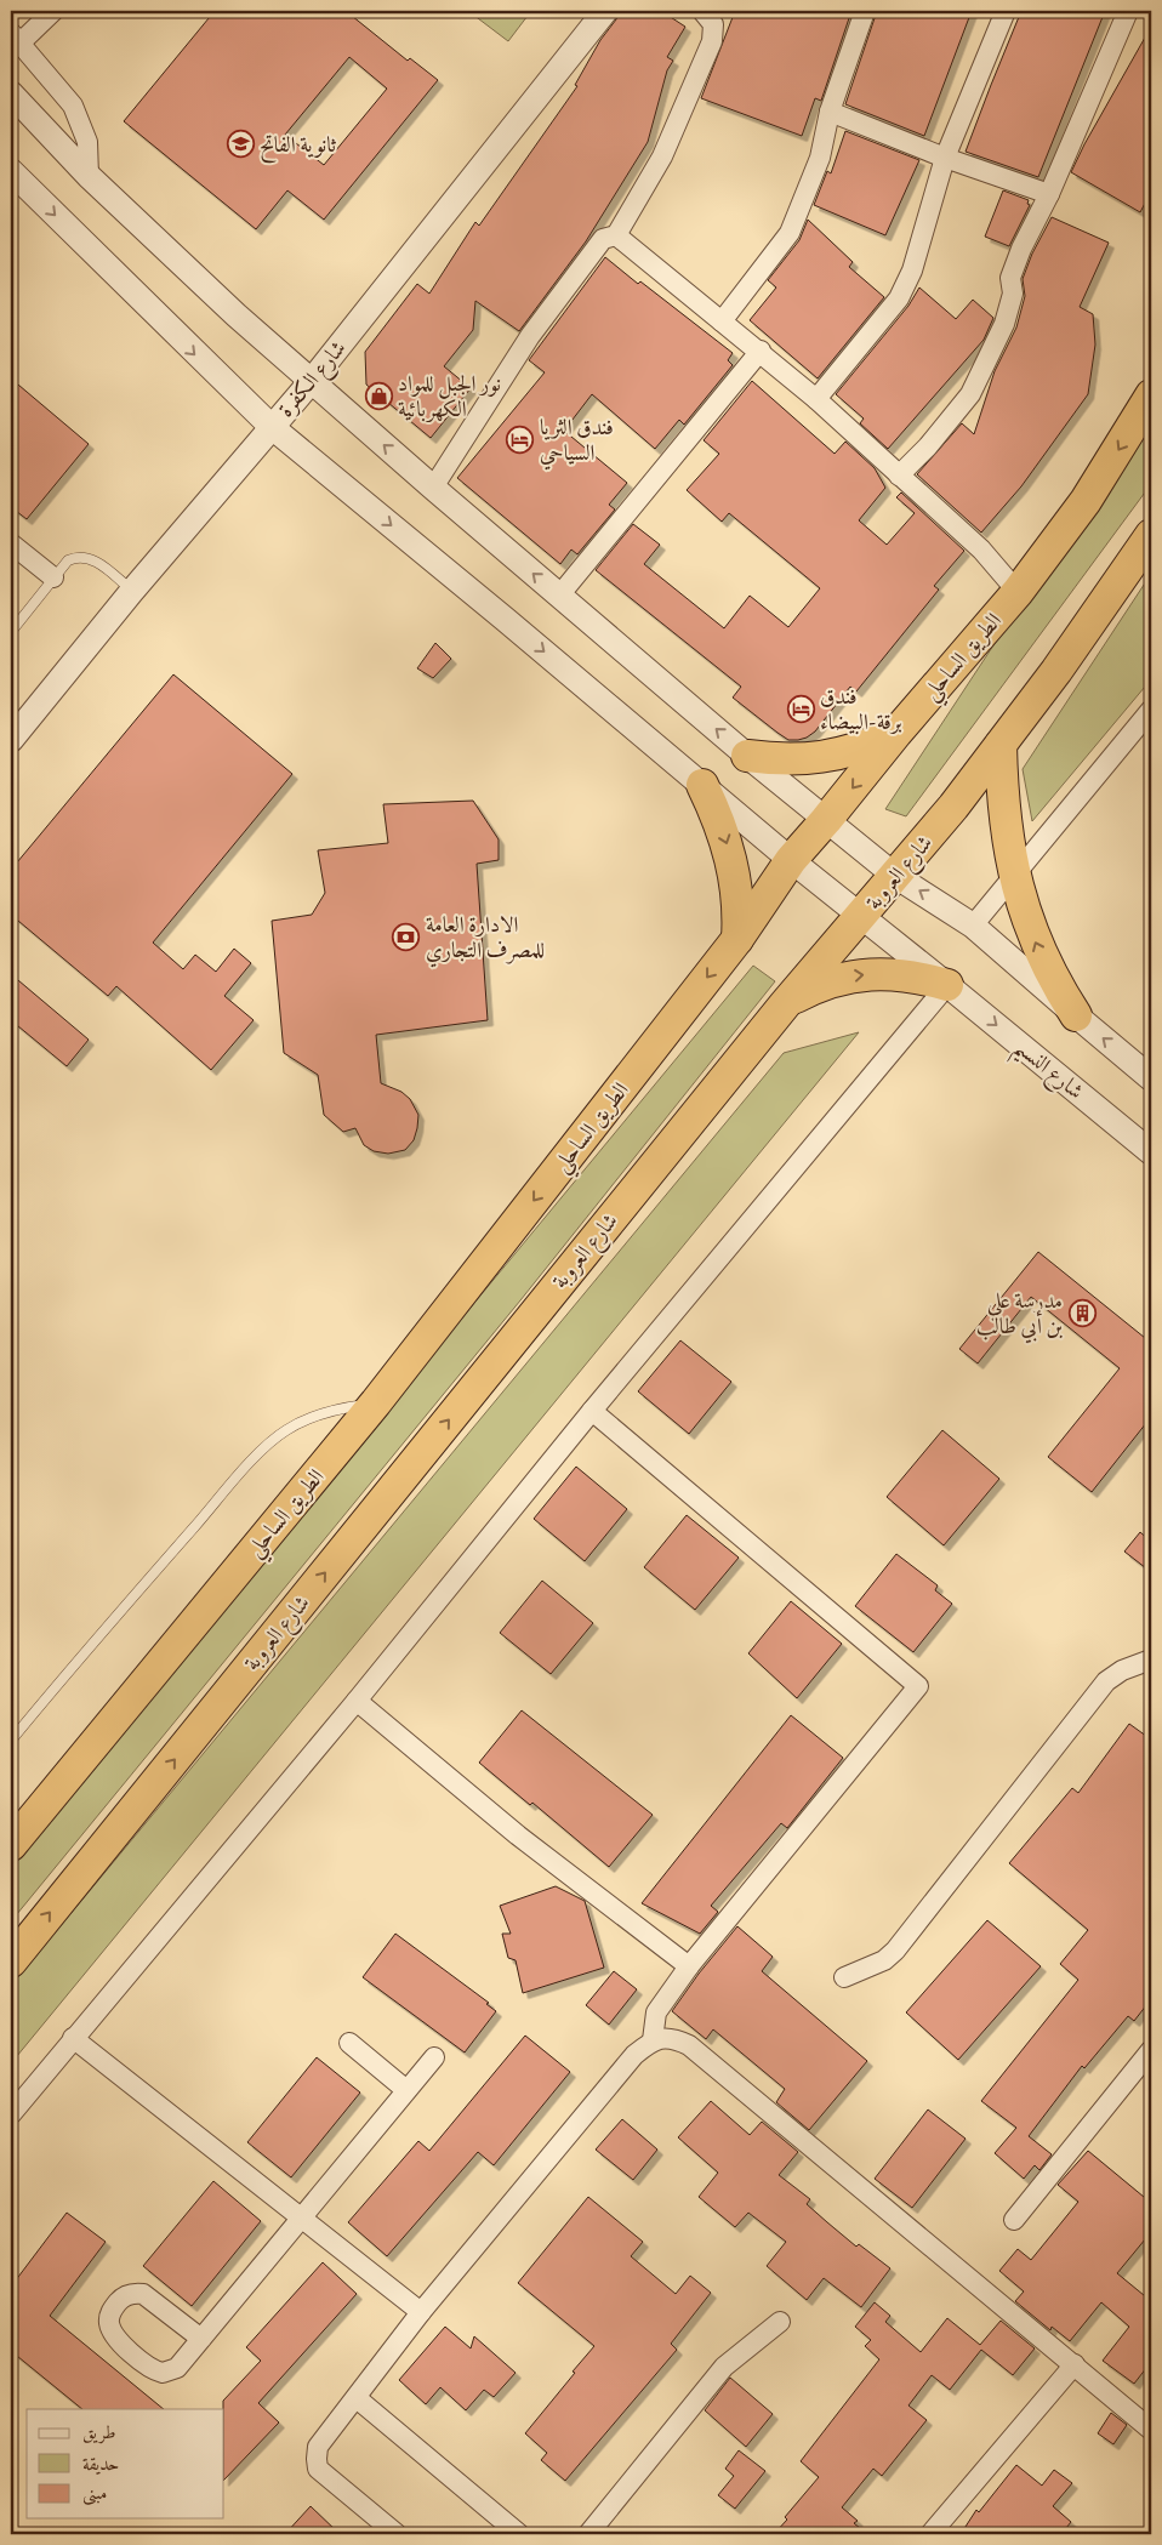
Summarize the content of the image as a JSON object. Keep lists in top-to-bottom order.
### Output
{
  "streets": {
    "highway": ["الطريق الساحلي", "شارع العروبة"],
    "street": ["شارع الكفرة", "شارع النسيم"]
  },
  "crossings": [
    ["شارع الكفرة", "شارع النسيم"],
    ["الطريق الساحلي", "شارع النسيم"],
    ["شارع العروبة", "شارع النسيم"]
  ],
  "one_way": ["الطريق الساحلي", "شارع العروبة"],
  "places": {
    "school or university": ["ثانوية الفاتح"],
    "shop": ["نور الجبل للمواد الكهربائية"],
    "hotel": ["فندق الثريا السياحي", "فندق برقة-البيضاء"],
    "bank": ["الادارة العامة للمصرف التجاري"],
    "building": ["مدرسة علي بن أبي طالب"]
  },
  "legend": ["طريق", "حديقة", "مبنى"]
}
